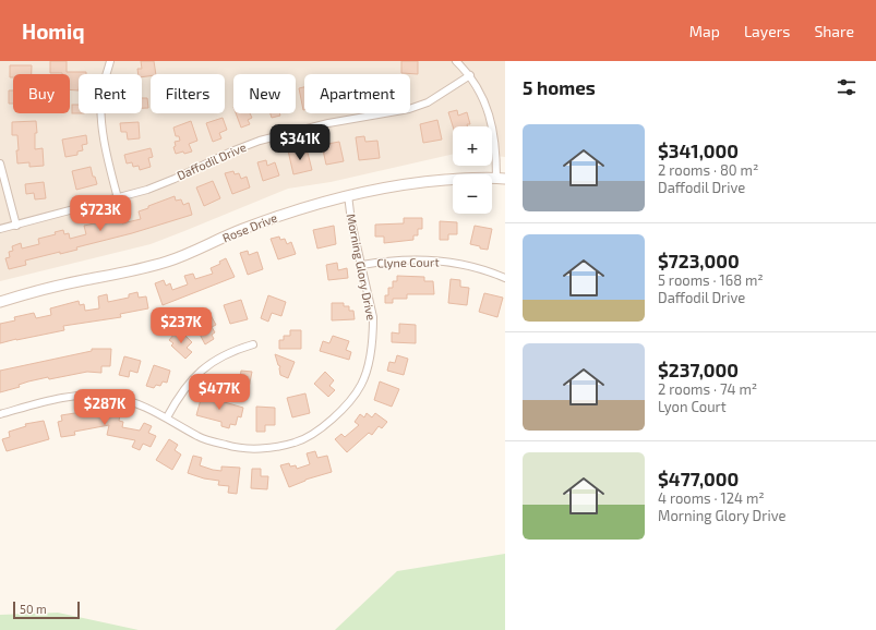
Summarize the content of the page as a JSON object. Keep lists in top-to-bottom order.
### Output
{
  "streets": {
    "main road": ["Rose Drive"],
    "street": ["Daffodil Drive", "Clyne Court", "Morning Glory Drive"]
  },
  "crossings": [
    ["Rose Drive", "Morning Glory Drive"],
    ["Clyne Court", "Morning Glory Drive"]
  ],
  "scale_bar": "50 m",
  "page": {
    "header": "Homiq",
    "nav": ["Map", "Layers", "Share"],
    "heading": "5 homes",
    "chip": [
      "Buy",
      "Rent",
      "Filters",
      "New",
      "Apartment"
    ],
    "list": [
      {
        "name": "$341,000",
        "note": "2 rooms · 80 m² · Daffodil Drive"
      },
      {
        "name": "$723,000",
        "note": "5 rooms · 168 m² · Daffodil Drive"
      },
      {
        "name": "$237,000",
        "note": "2 rooms · 74 m² · Lyon Court"
      },
      {
        "name": "$477,000",
        "note": "4 rooms · 124 m² · Morning Glory Drive"
      }
    ],
    "price": [
      "$341K",
      "$723K",
      "$237K",
      "$477K",
      "$287K"
    ],
    "map_buttons": ["+", "−"],
    "scale": "50 m"
  }
}
